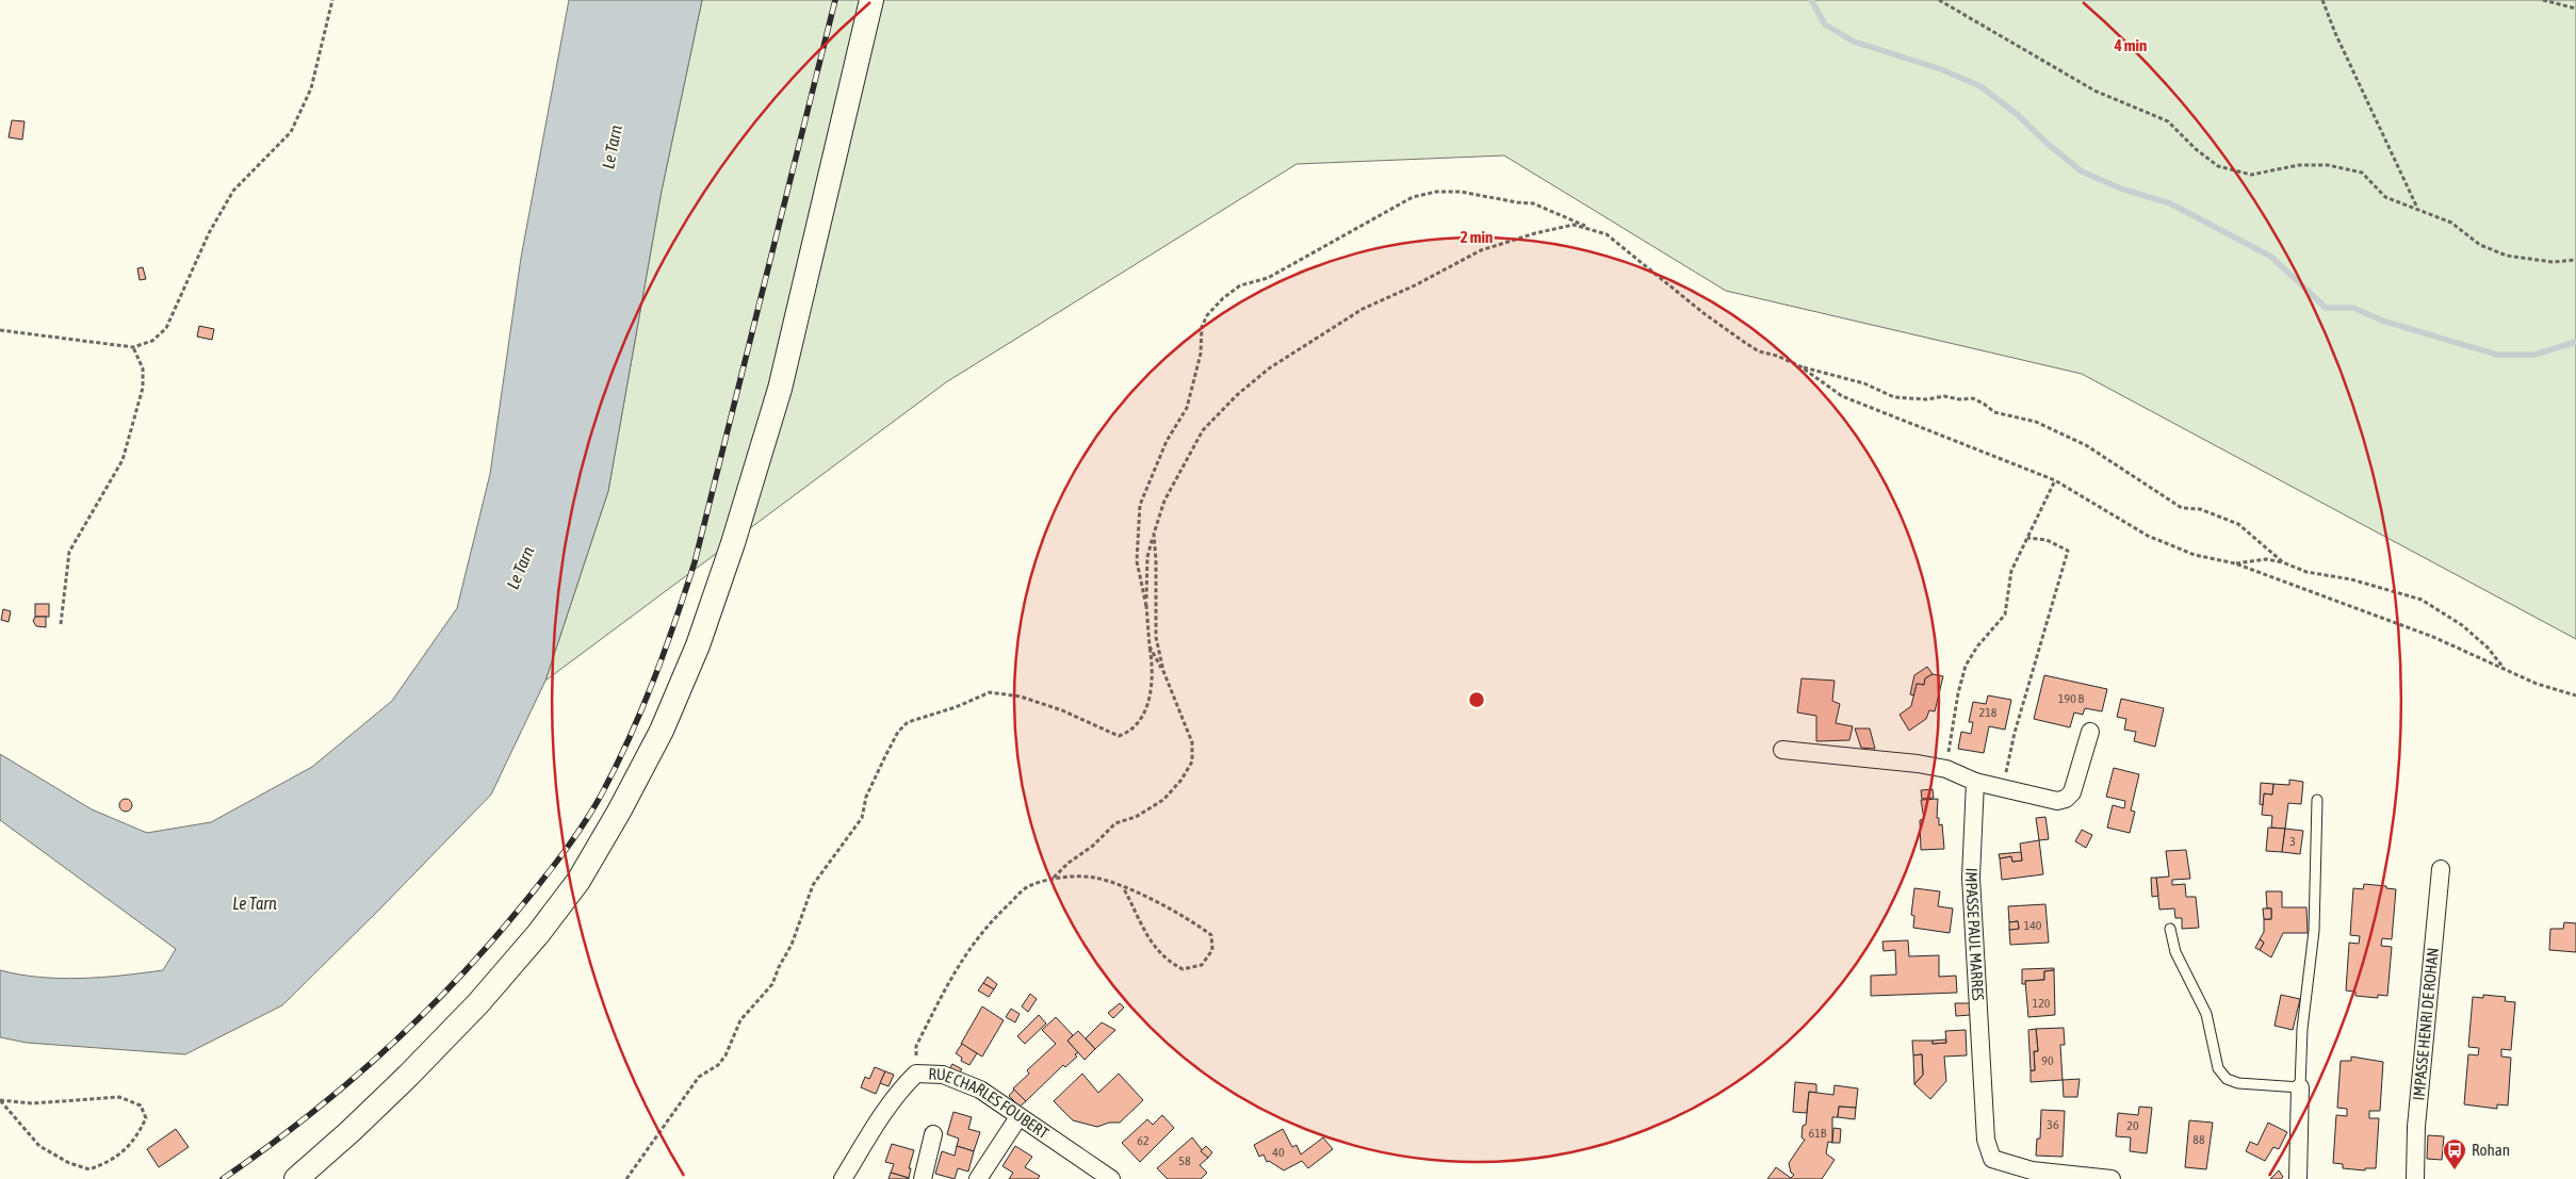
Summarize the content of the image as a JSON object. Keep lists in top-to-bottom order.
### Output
{
  "streets": {
    "street": ["IMPASSE PAUL MARRES", "IMPASSE HENRI DE ROHAN", "RUE CHARLES FOUBERT"]
  },
  "water": ["Le Tarn"],
  "places": {
    "bus stop": ["Rohan"]
  },
  "house_numbers": [
    "190 B",
    "218",
    "3",
    "140",
    "120",
    "90",
    "36",
    "20",
    "61B",
    "88",
    "62",
    "40",
    "58"
  ],
  "rings": ["4 min", "2 min"]
}
